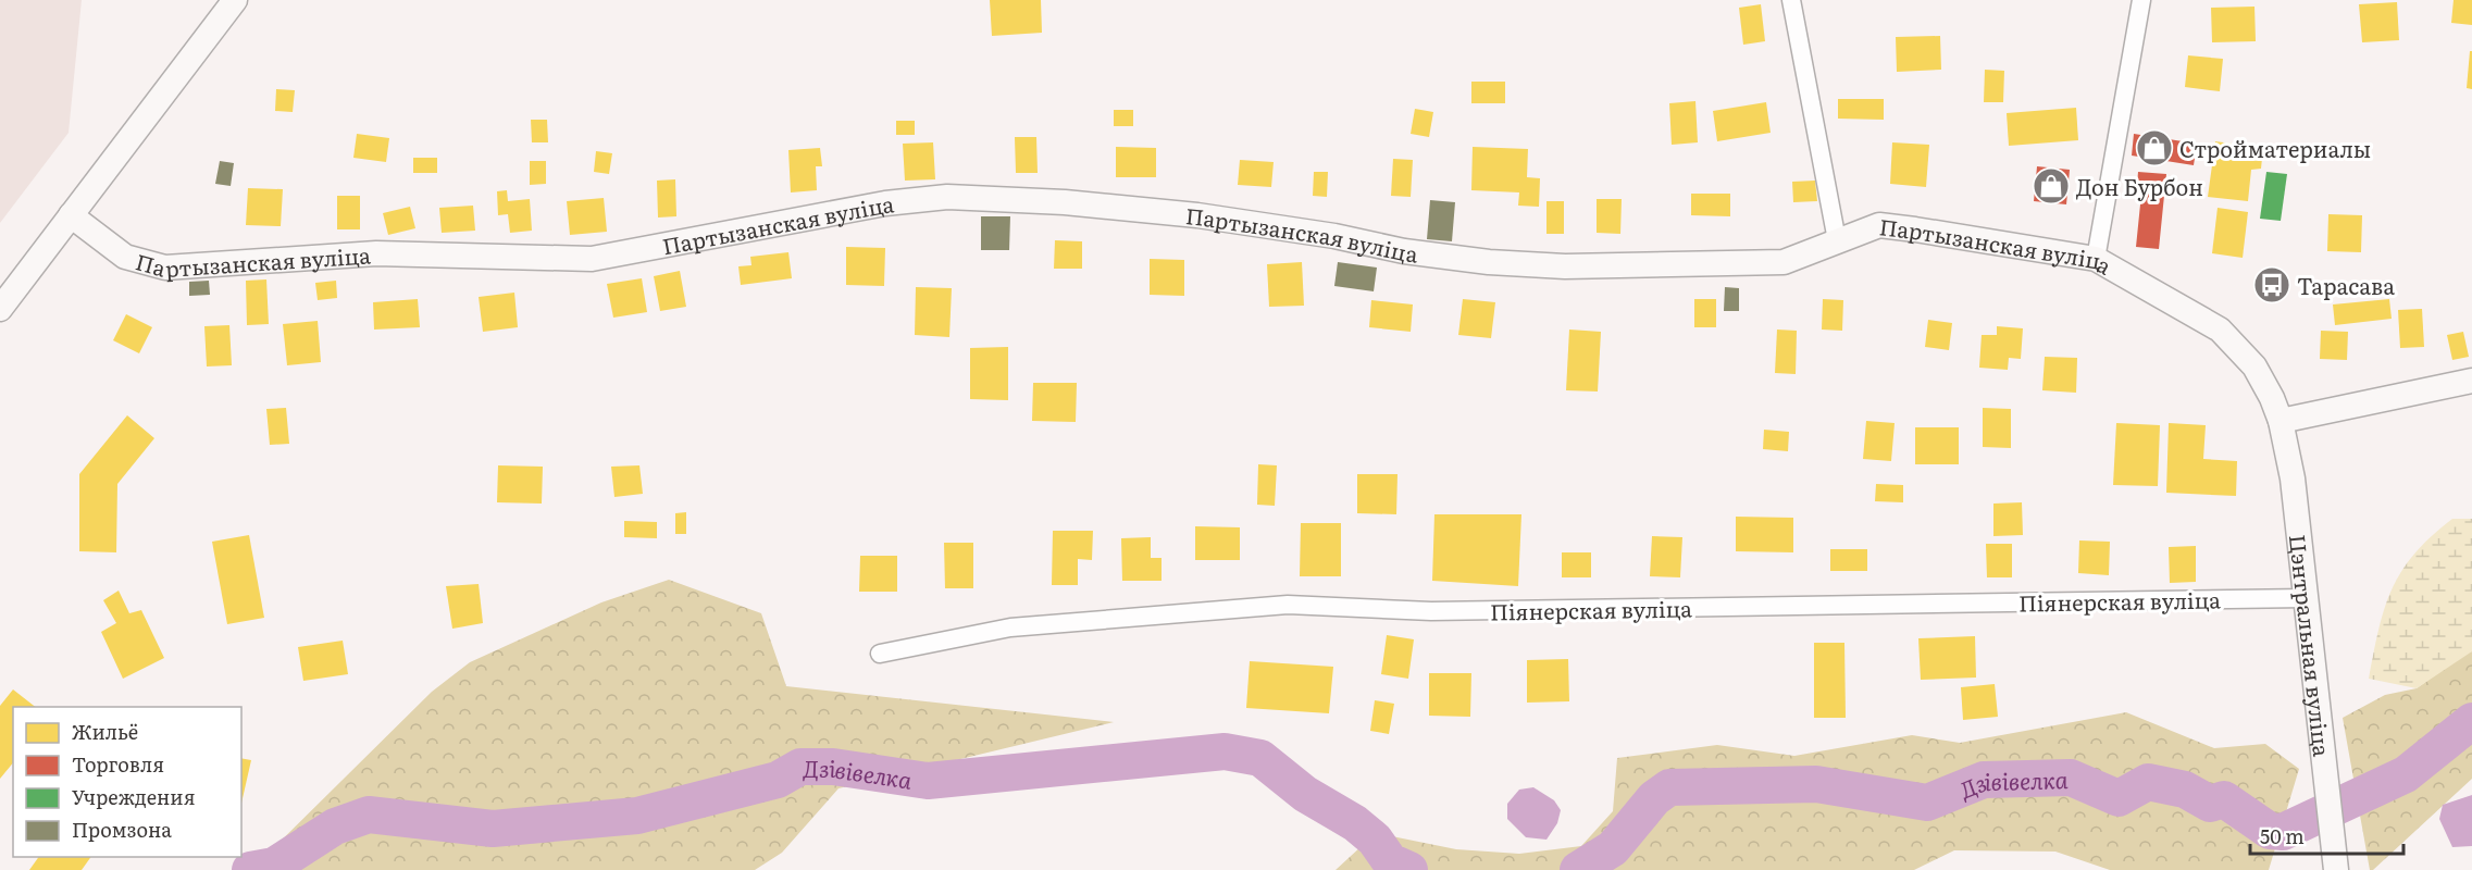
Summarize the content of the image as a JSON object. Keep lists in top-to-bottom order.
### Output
{
  "streets": {
    "street": ["Партызанская вуліца", "Піянерская вуліца", "Цэнтральная вуліца"]
  },
  "crossings": [
    ["Партызанская вуліца", "Цэнтральная вуліца"],
    ["Піянерская вуліца", "Цэнтральная вуліца"]
  ],
  "water": ["Дзівівелка"],
  "places": {
    "shop": ["Стройматериалы", "Дон Бурбон"],
    "bus stop": ["Тарасава"]
  },
  "legend": [
    "Жильё",
    "Торговля",
    "Учреждения",
    "Промзона"
  ],
  "scale_bar": "50 m"
}
